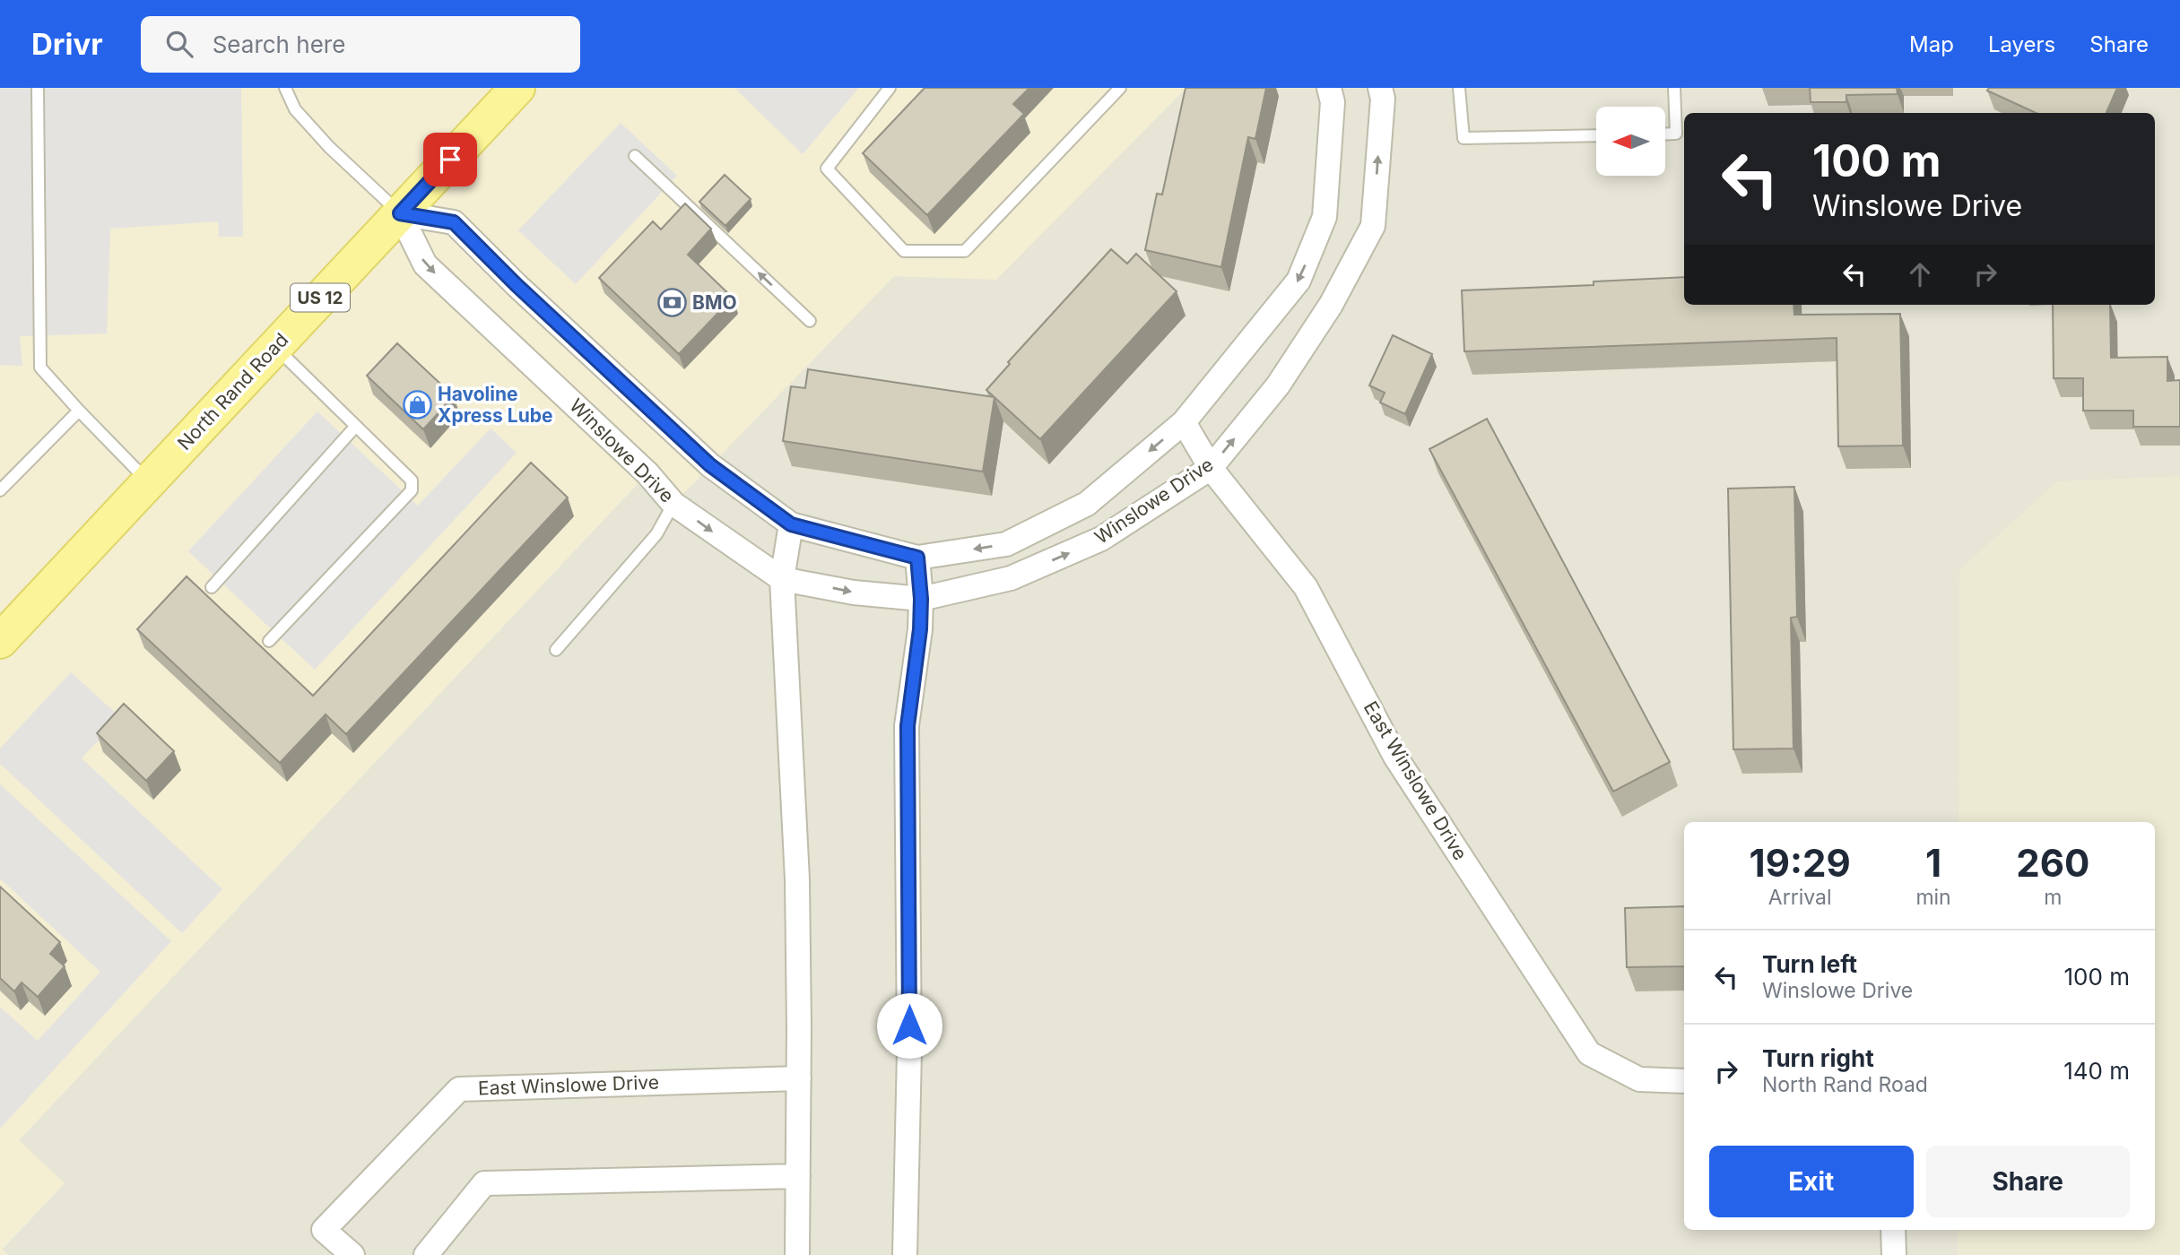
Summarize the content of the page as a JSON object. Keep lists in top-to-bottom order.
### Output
{
  "streets": {
    "main road": ["US 12", "North Rand Road"],
    "street": ["Winslowe Drive", "East Winslowe Drive"]
  },
  "crossings": [
    ["North Rand Road", "Winslowe Drive"],
    ["Winslowe Drive", "East Winslowe Drive"]
  ],
  "places": {
    "bank": ["BMO"],
    "shop": ["Havoline Xpress Lube"]
  },
  "north": "left",
  "page": {
    "header": "Drivr",
    "search": "Search here",
    "nav": ["Map", "Layers", "Share"],
    "turn": ["100 m", "Winslowe Drive"],
    "eta": [
      "19:29",
      "Arrival",
      "1",
      "min",
      "260",
      "m"
    ],
    "list": [
      {
        "name": "Turn left",
        "note": "Winslowe Drive",
        "value": "100 m"
      },
      {
        "name": "Turn right",
        "note": "North Rand Road",
        "value": "140 m"
      }
    ],
    "buttons": ["Exit", "Share"]
  }
}
